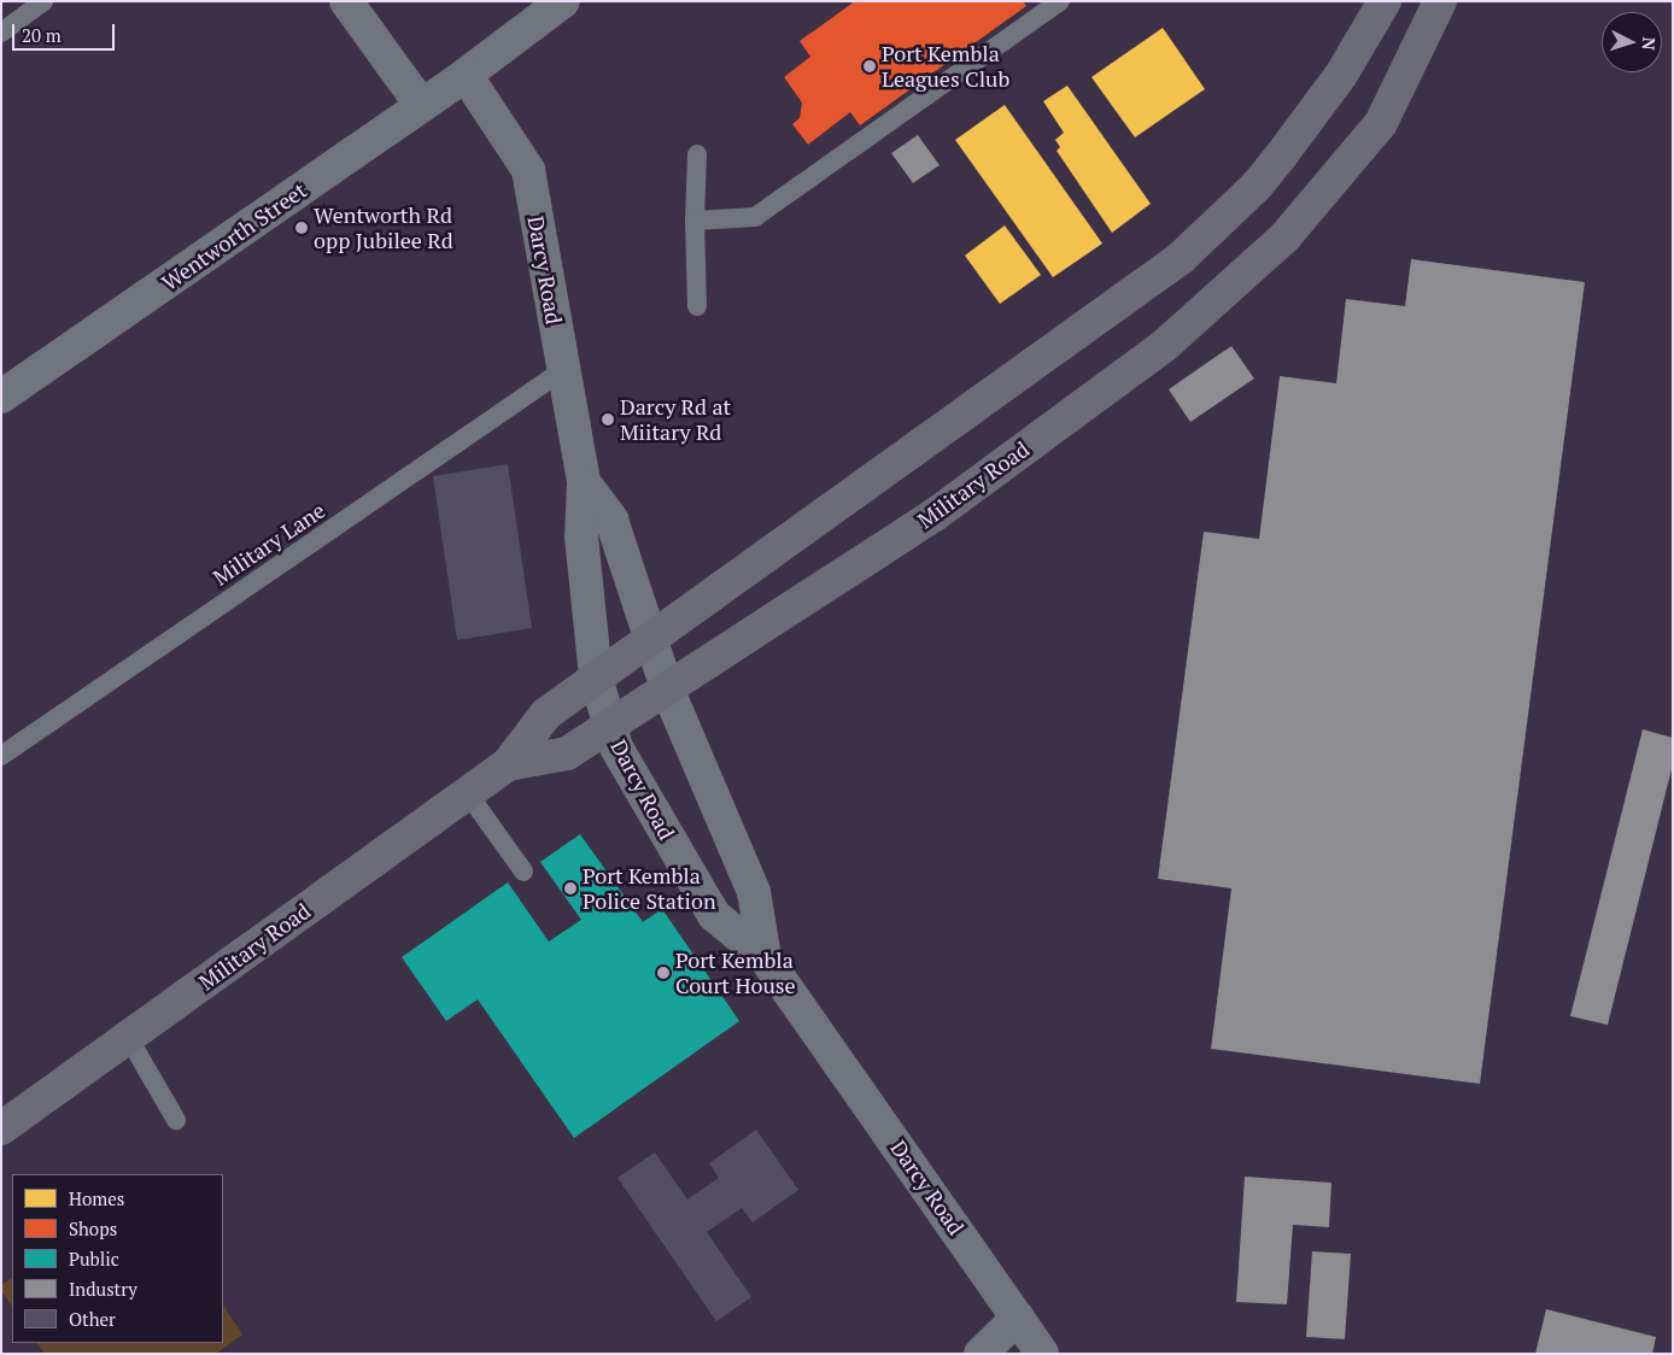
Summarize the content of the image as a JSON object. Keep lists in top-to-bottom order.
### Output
{
  "streets": {
    "main road": ["Military Road"],
    "street": ["Wentworth Street", "Darcy Road"],
    "lane": ["Military Lane"]
  },
  "crossings": [
    ["Wentworth Street", "Darcy Road"],
    ["Darcy Road", "Military Road"],
    ["Darcy Road", "Military Lane"]
  ],
  "places": [
    "Port Kembla Leagues Club",
    "Wentworth Rd opp Jubilee Rd",
    "Darcy Rd at Miitary Rd",
    "Port Kembla Police Station",
    "Port Kembla Court House"
  ],
  "legend": [
    "Homes",
    "Shops",
    "Public",
    "Industry",
    "Other"
  ],
  "scale_bar": "20 m",
  "north": "right"
}
